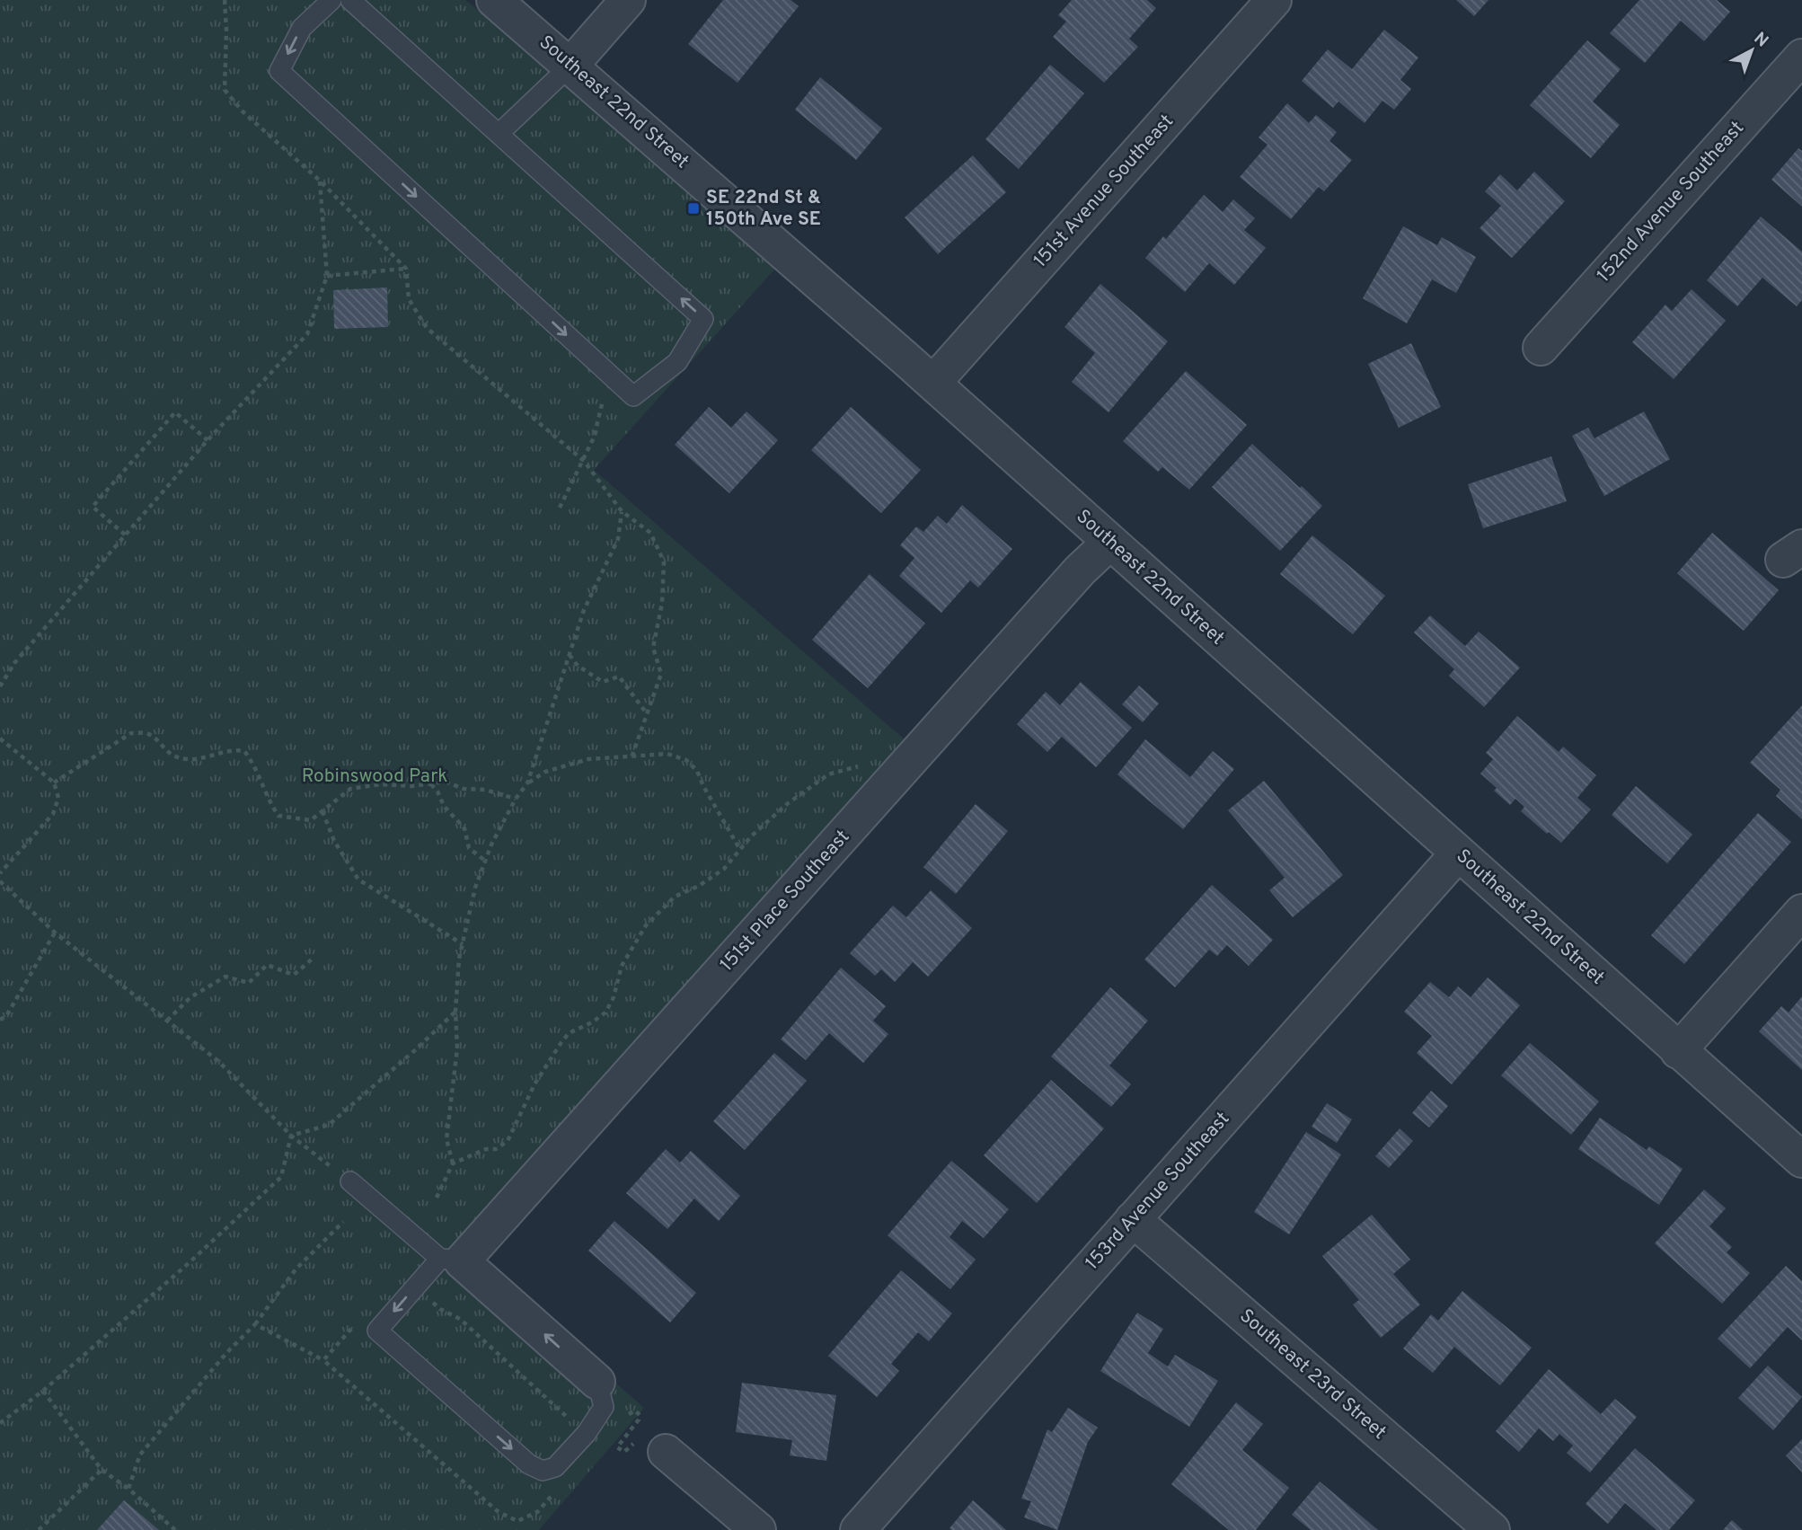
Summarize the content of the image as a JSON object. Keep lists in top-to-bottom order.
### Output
{
  "streets": {
    "street": [
      "Southeast 22nd Street",
      "151st Avenue Southeast",
      "152nd Avenue Southeast",
      "151st Place Southeast",
      "153rd Avenue Southeast",
      "Southeast 23rd Street"
    ]
  },
  "crossings": [
    ["Southeast 22nd Street", "151st Avenue Southeast"],
    ["Southeast 22nd Street", "151st Place Southeast"],
    ["Southeast 22nd Street", "153rd Avenue Southeast"],
    ["153rd Avenue Southeast", "Southeast 23rd Street"]
  ],
  "parks": ["Robinswood Park"],
  "places": {
    "transit": ["SE 22nd St & 150th Ave SE"]
  },
  "north": "top right"
}
